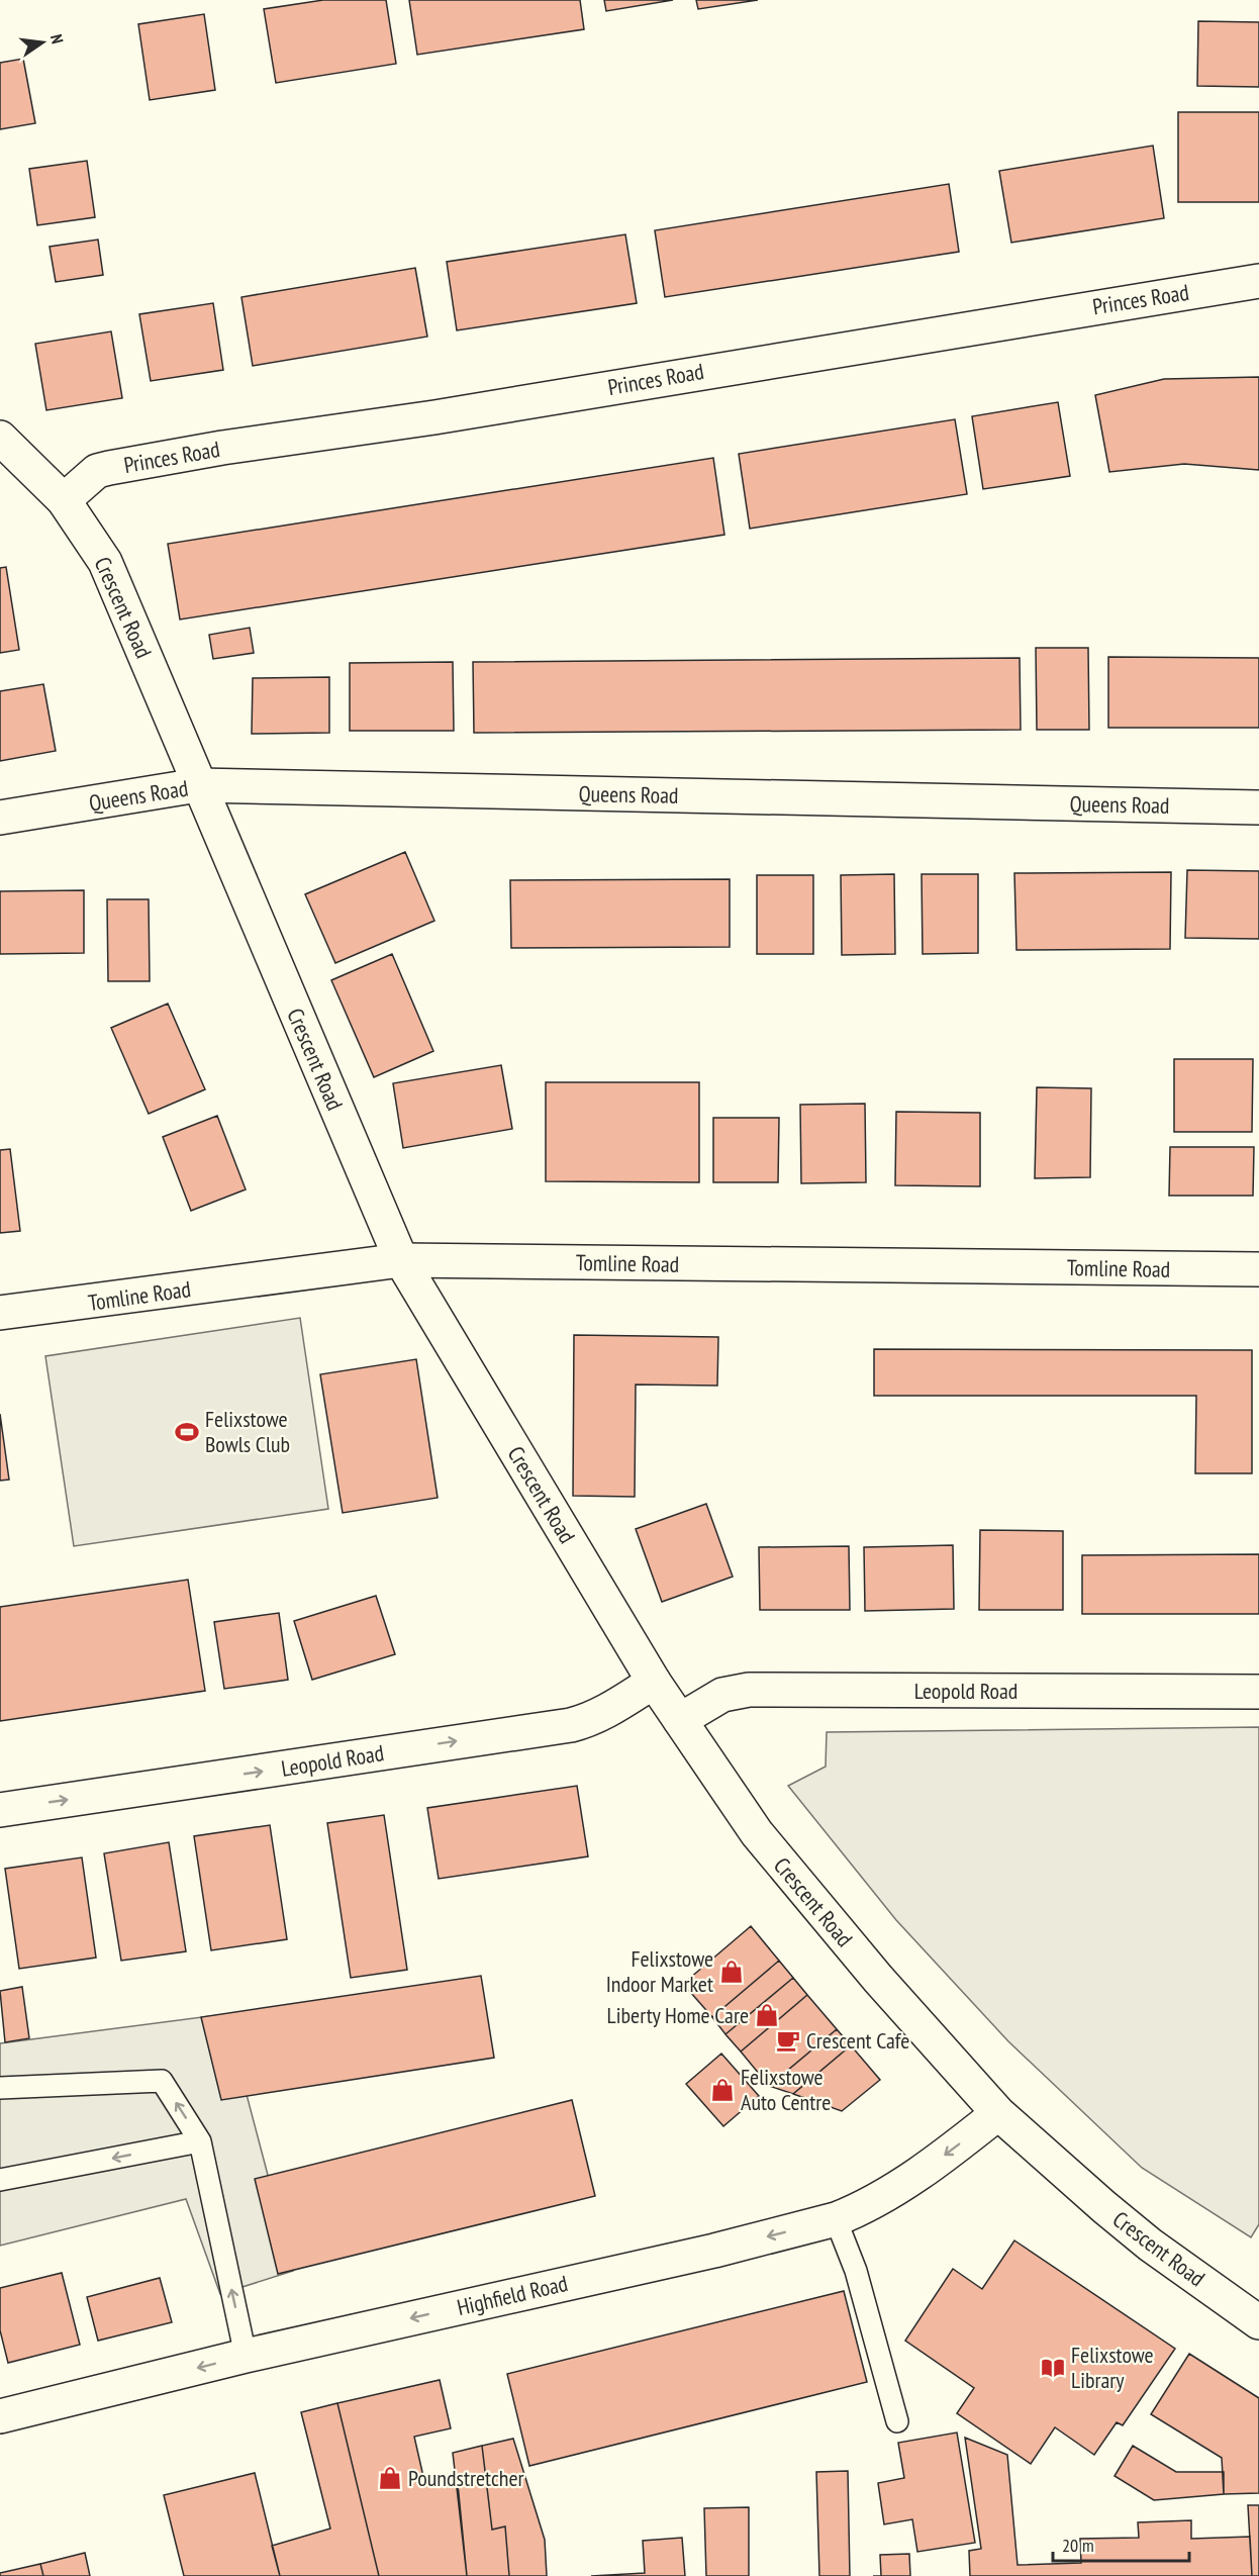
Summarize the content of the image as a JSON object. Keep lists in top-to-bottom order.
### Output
{
  "streets": {
    "street": [
      "Princes Road",
      "Crescent Road",
      "Queens Road",
      "Tomline Road",
      "Leopold Road",
      "Highfield Road"
    ]
  },
  "crossings": [
    ["Princes Road", "Crescent Road"],
    ["Crescent Road", "Queens Road"],
    ["Crescent Road", "Tomline Road"],
    ["Crescent Road", "Leopold Road"],
    ["Crescent Road", "Highfield Road"]
  ],
  "one_way": ["Leopold Road", "Highfield Road"],
  "places": {
    "sports": ["Felixstowe Bowls Club"],
    "shop": [
      "Felixstowe Indoor Market",
      "Liberty Home Care",
      "Felixstowe Auto Centre",
      "Poundstretcher"
    ],
    "cafe": ["Crescent Cafe"],
    "library": ["Felixstowe Library"]
  },
  "scale_bar": "20 m",
  "north": "right"
}
